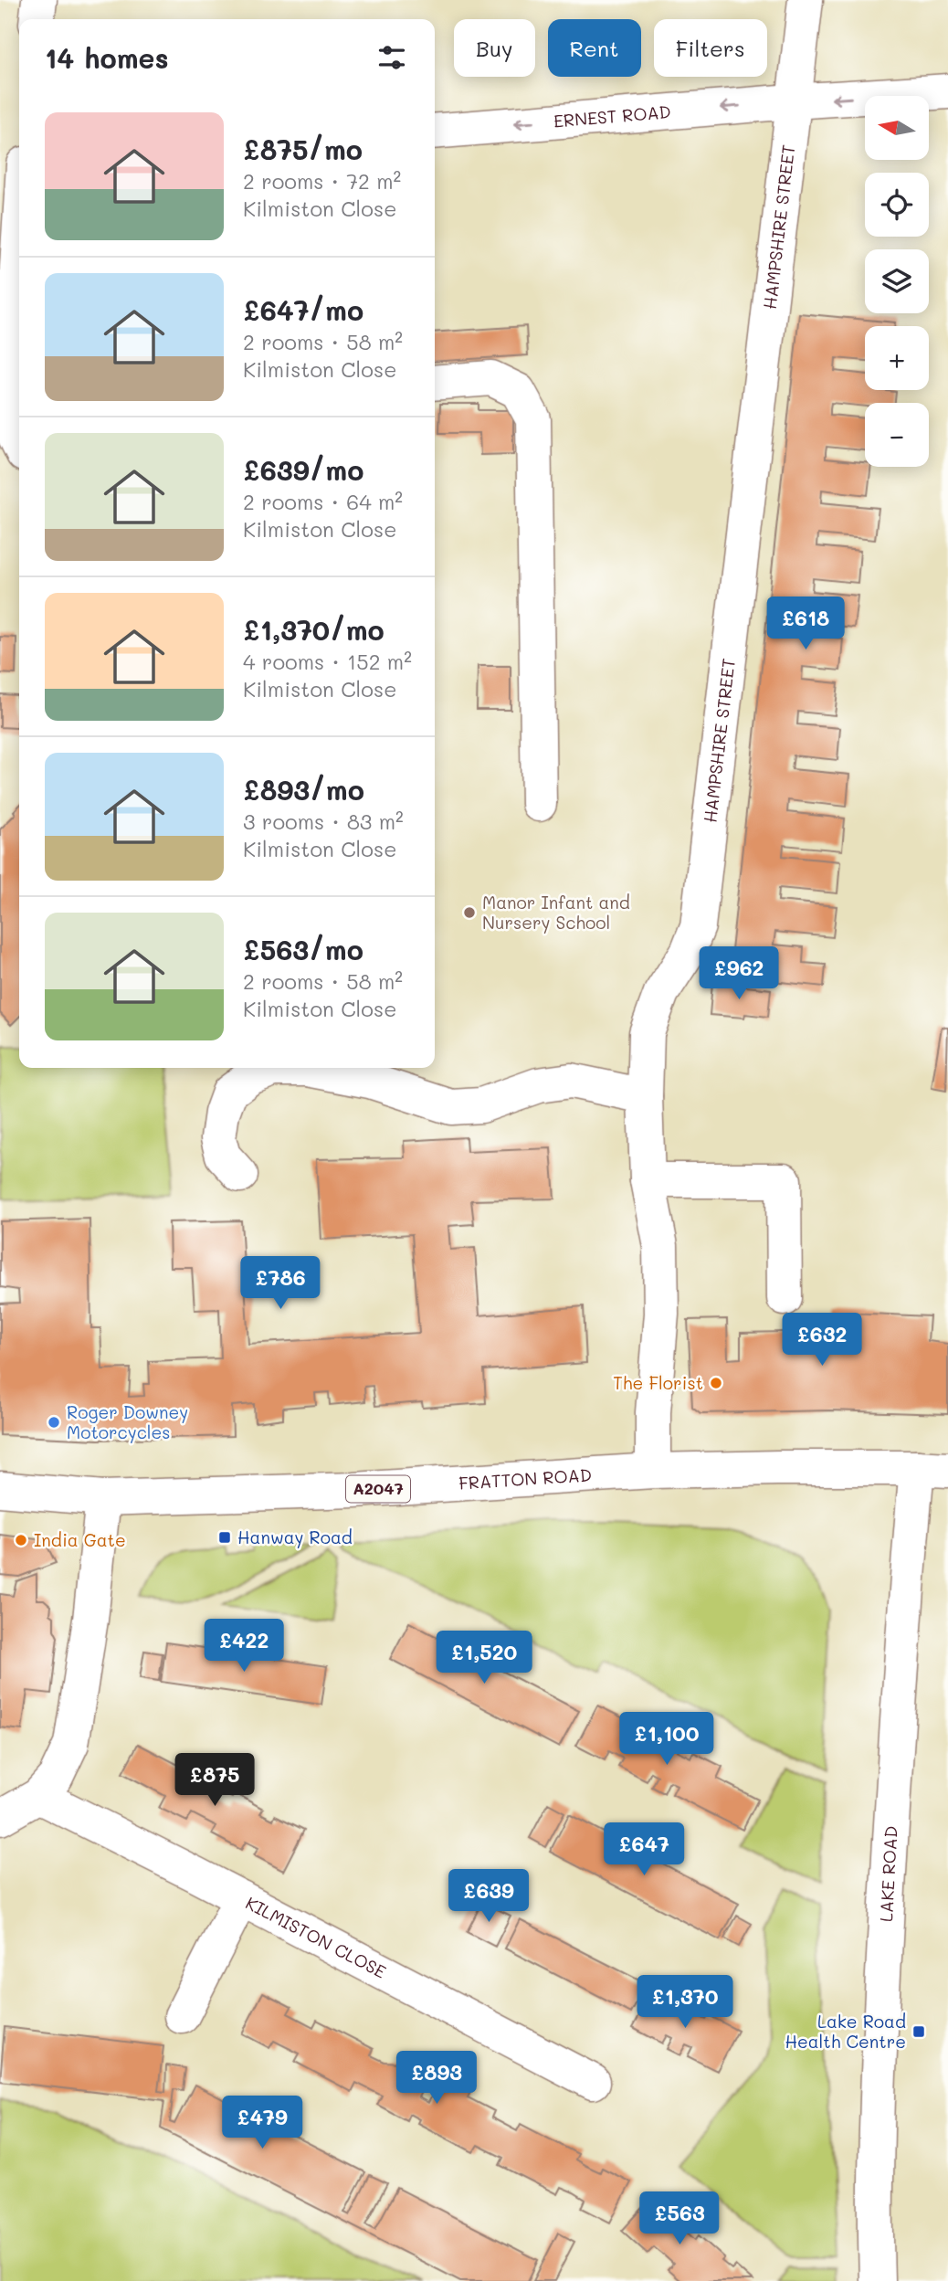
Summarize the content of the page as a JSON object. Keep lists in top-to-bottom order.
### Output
{
  "streets": {
    "street": [
      "ERNEST ROAD",
      "HAMPSHIRE STREET",
      "FRATTON ROAD",
      "A2047",
      "LAKE ROAD",
      "KILMISTON CLOSE"
    ]
  },
  "crossings": [
    ["ERNEST ROAD", "HAMPSHIRE STREET"],
    ["HAMPSHIRE STREET", "FRATTON ROAD"],
    ["FRATTON ROAD", "A2047"],
    ["FRATTON ROAD", "LAKE ROAD"]
  ],
  "one_way": ["ERNEST ROAD"],
  "places": {
    "other": [
      "Manor Infant and Nursery School",
      "The Florist",
      "Roger Downey Motorcycles",
      "India Gate"
    ],
    "transit": ["Hanway Road", "Lake Road Health Centre"]
  },
  "north": "left",
  "page": {
    "chip": ["Buy", "Rent", "Filters"],
    "heading": "14 homes",
    "map_buttons": ["+", "−"],
    "list": [
      {
        "name": "£875/mo",
        "note": "2 rooms · 72 m² · Kilmiston Close"
      },
      {
        "name": "£647/mo",
        "note": "2 rooms · 58 m² · Kilmiston Close"
      },
      {
        "name": "£639/mo",
        "note": "2 rooms · 64 m² · Kilmiston Close"
      },
      {
        "name": "£1,370/mo",
        "note": "4 rooms · 152 m² · Kilmiston Close"
      },
      {
        "name": "£893/mo",
        "note": "3 rooms · 83 m² · Kilmiston Close"
      },
      {
        "name": "£563/mo",
        "note": "2 rooms · 58 m² · Kilmiston Close"
      }
    ],
    "price": [
      "£618",
      "£962",
      "£786",
      "£632",
      "£422",
      "£1,520",
      "£1,100",
      "£875",
      "£647",
      "£639",
      "£1,370",
      "£893",
      "£479",
      "£563"
    ]
  }
}
